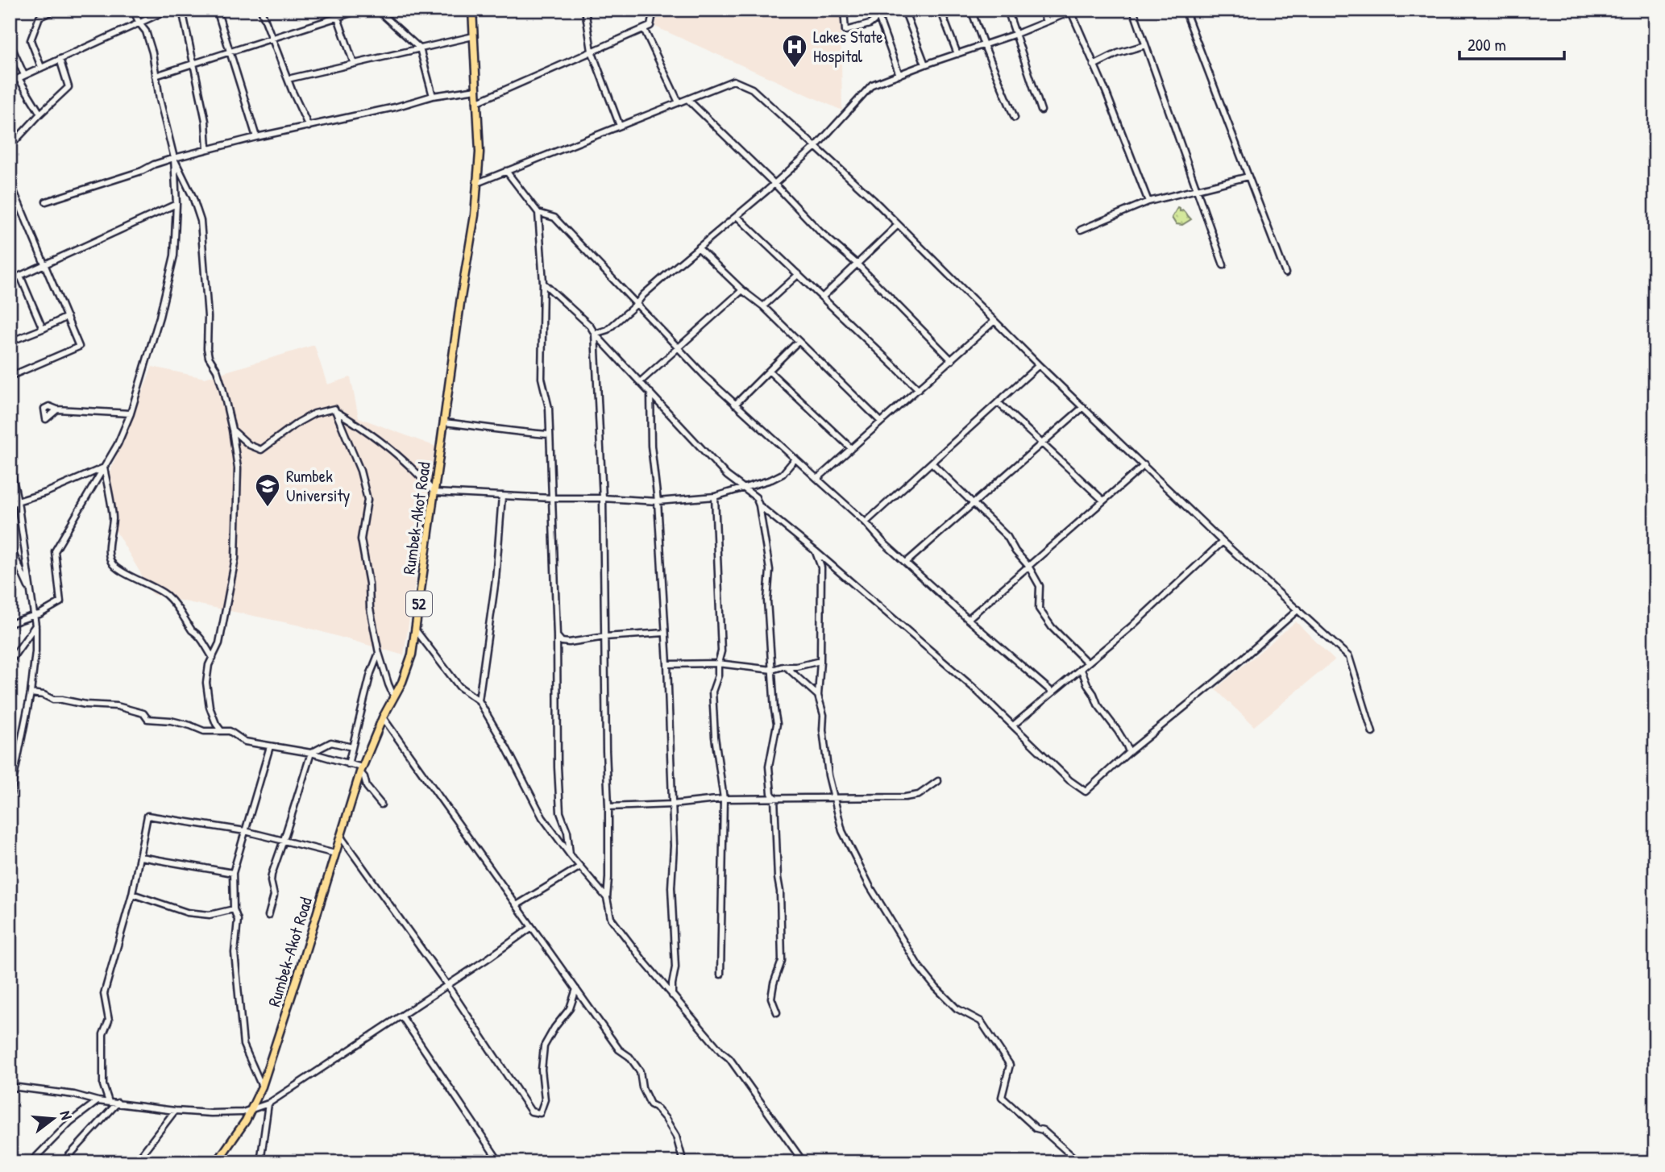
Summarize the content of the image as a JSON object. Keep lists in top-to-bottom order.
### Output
{
  "streets": {
    "main road": ["Rumbek-Akot Road", "52"]
  },
  "places": {
    "hospital": ["Lakes State Hospital"],
    "school or university": ["Rumbek University"]
  },
  "scale_bar": "200 m",
  "north": "right"
}
